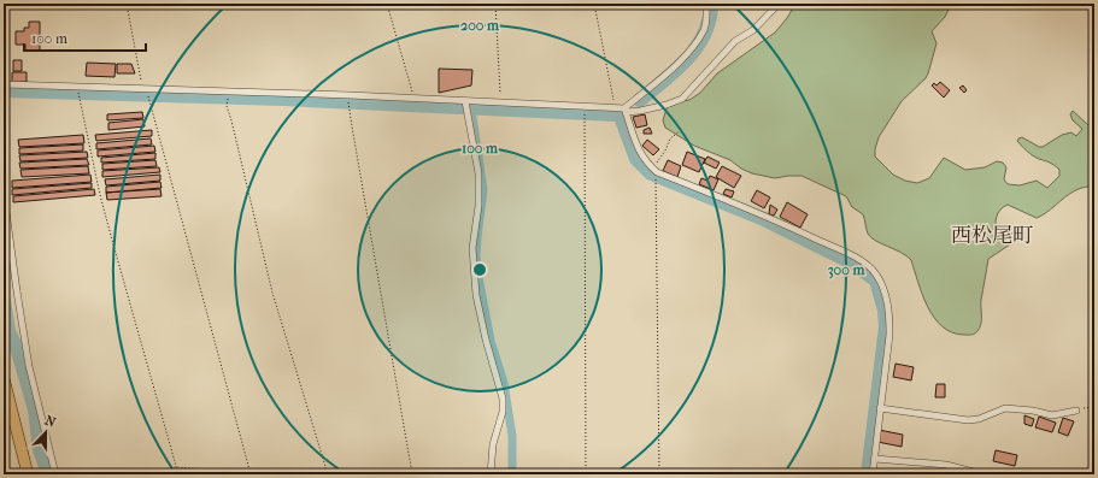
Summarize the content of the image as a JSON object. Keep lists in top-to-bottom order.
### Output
{
  "districts": ["西松尾町"],
  "scale_bar": "100 m",
  "north": "top",
  "rings": ["200 m", "100 m", "300 m"]
}
